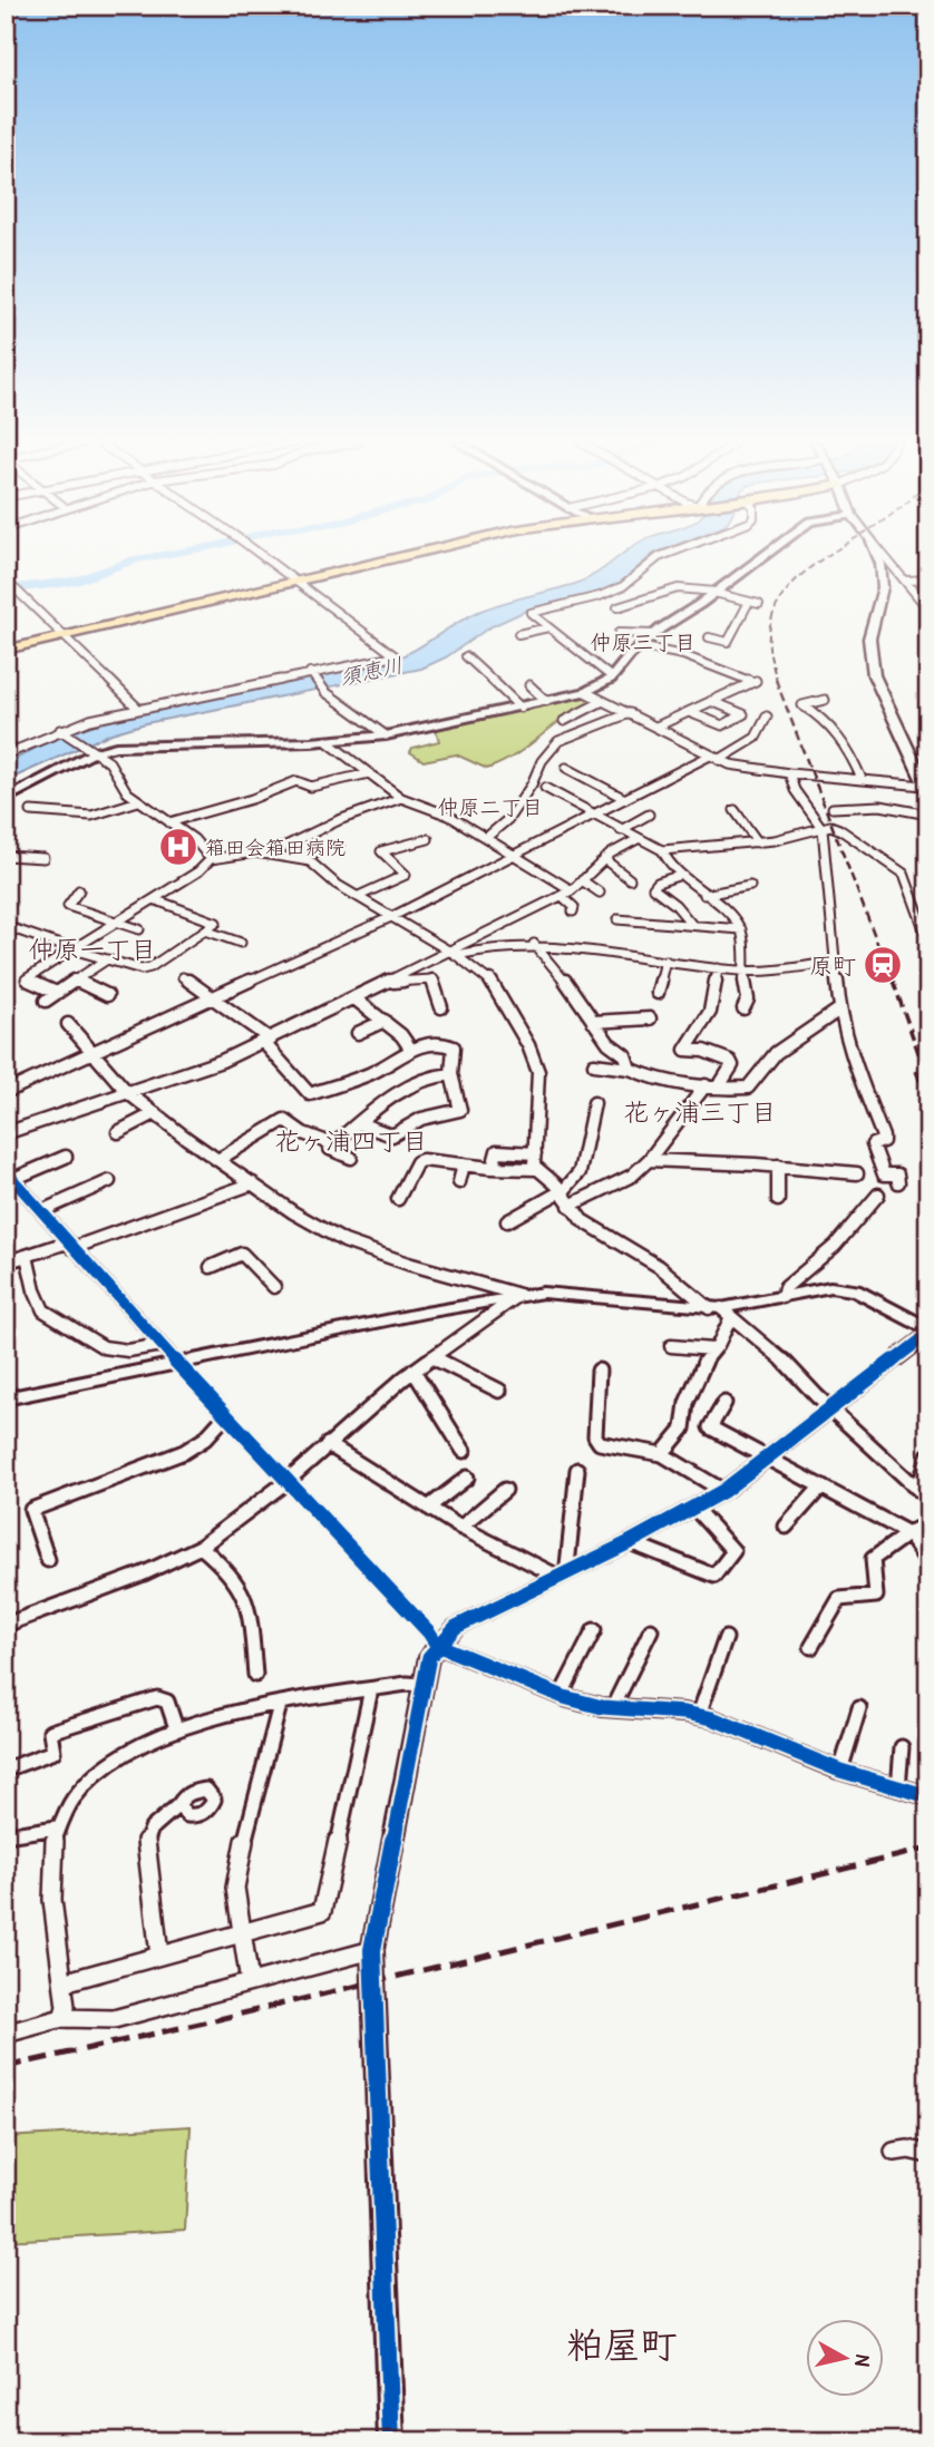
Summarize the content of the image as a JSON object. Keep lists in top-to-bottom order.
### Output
{
  "districts": [
    "仲原三丁目",
    "仲原二丁目",
    "仲原一丁目",
    "花ヶ浦三丁目",
    "花ヶ浦四丁目",
    "粕屋町"
  ],
  "water": ["須恵川"],
  "places": {
    "hospital": ["箱田会箱田病院"],
    "station": ["原町"]
  },
  "north": "right"
}
